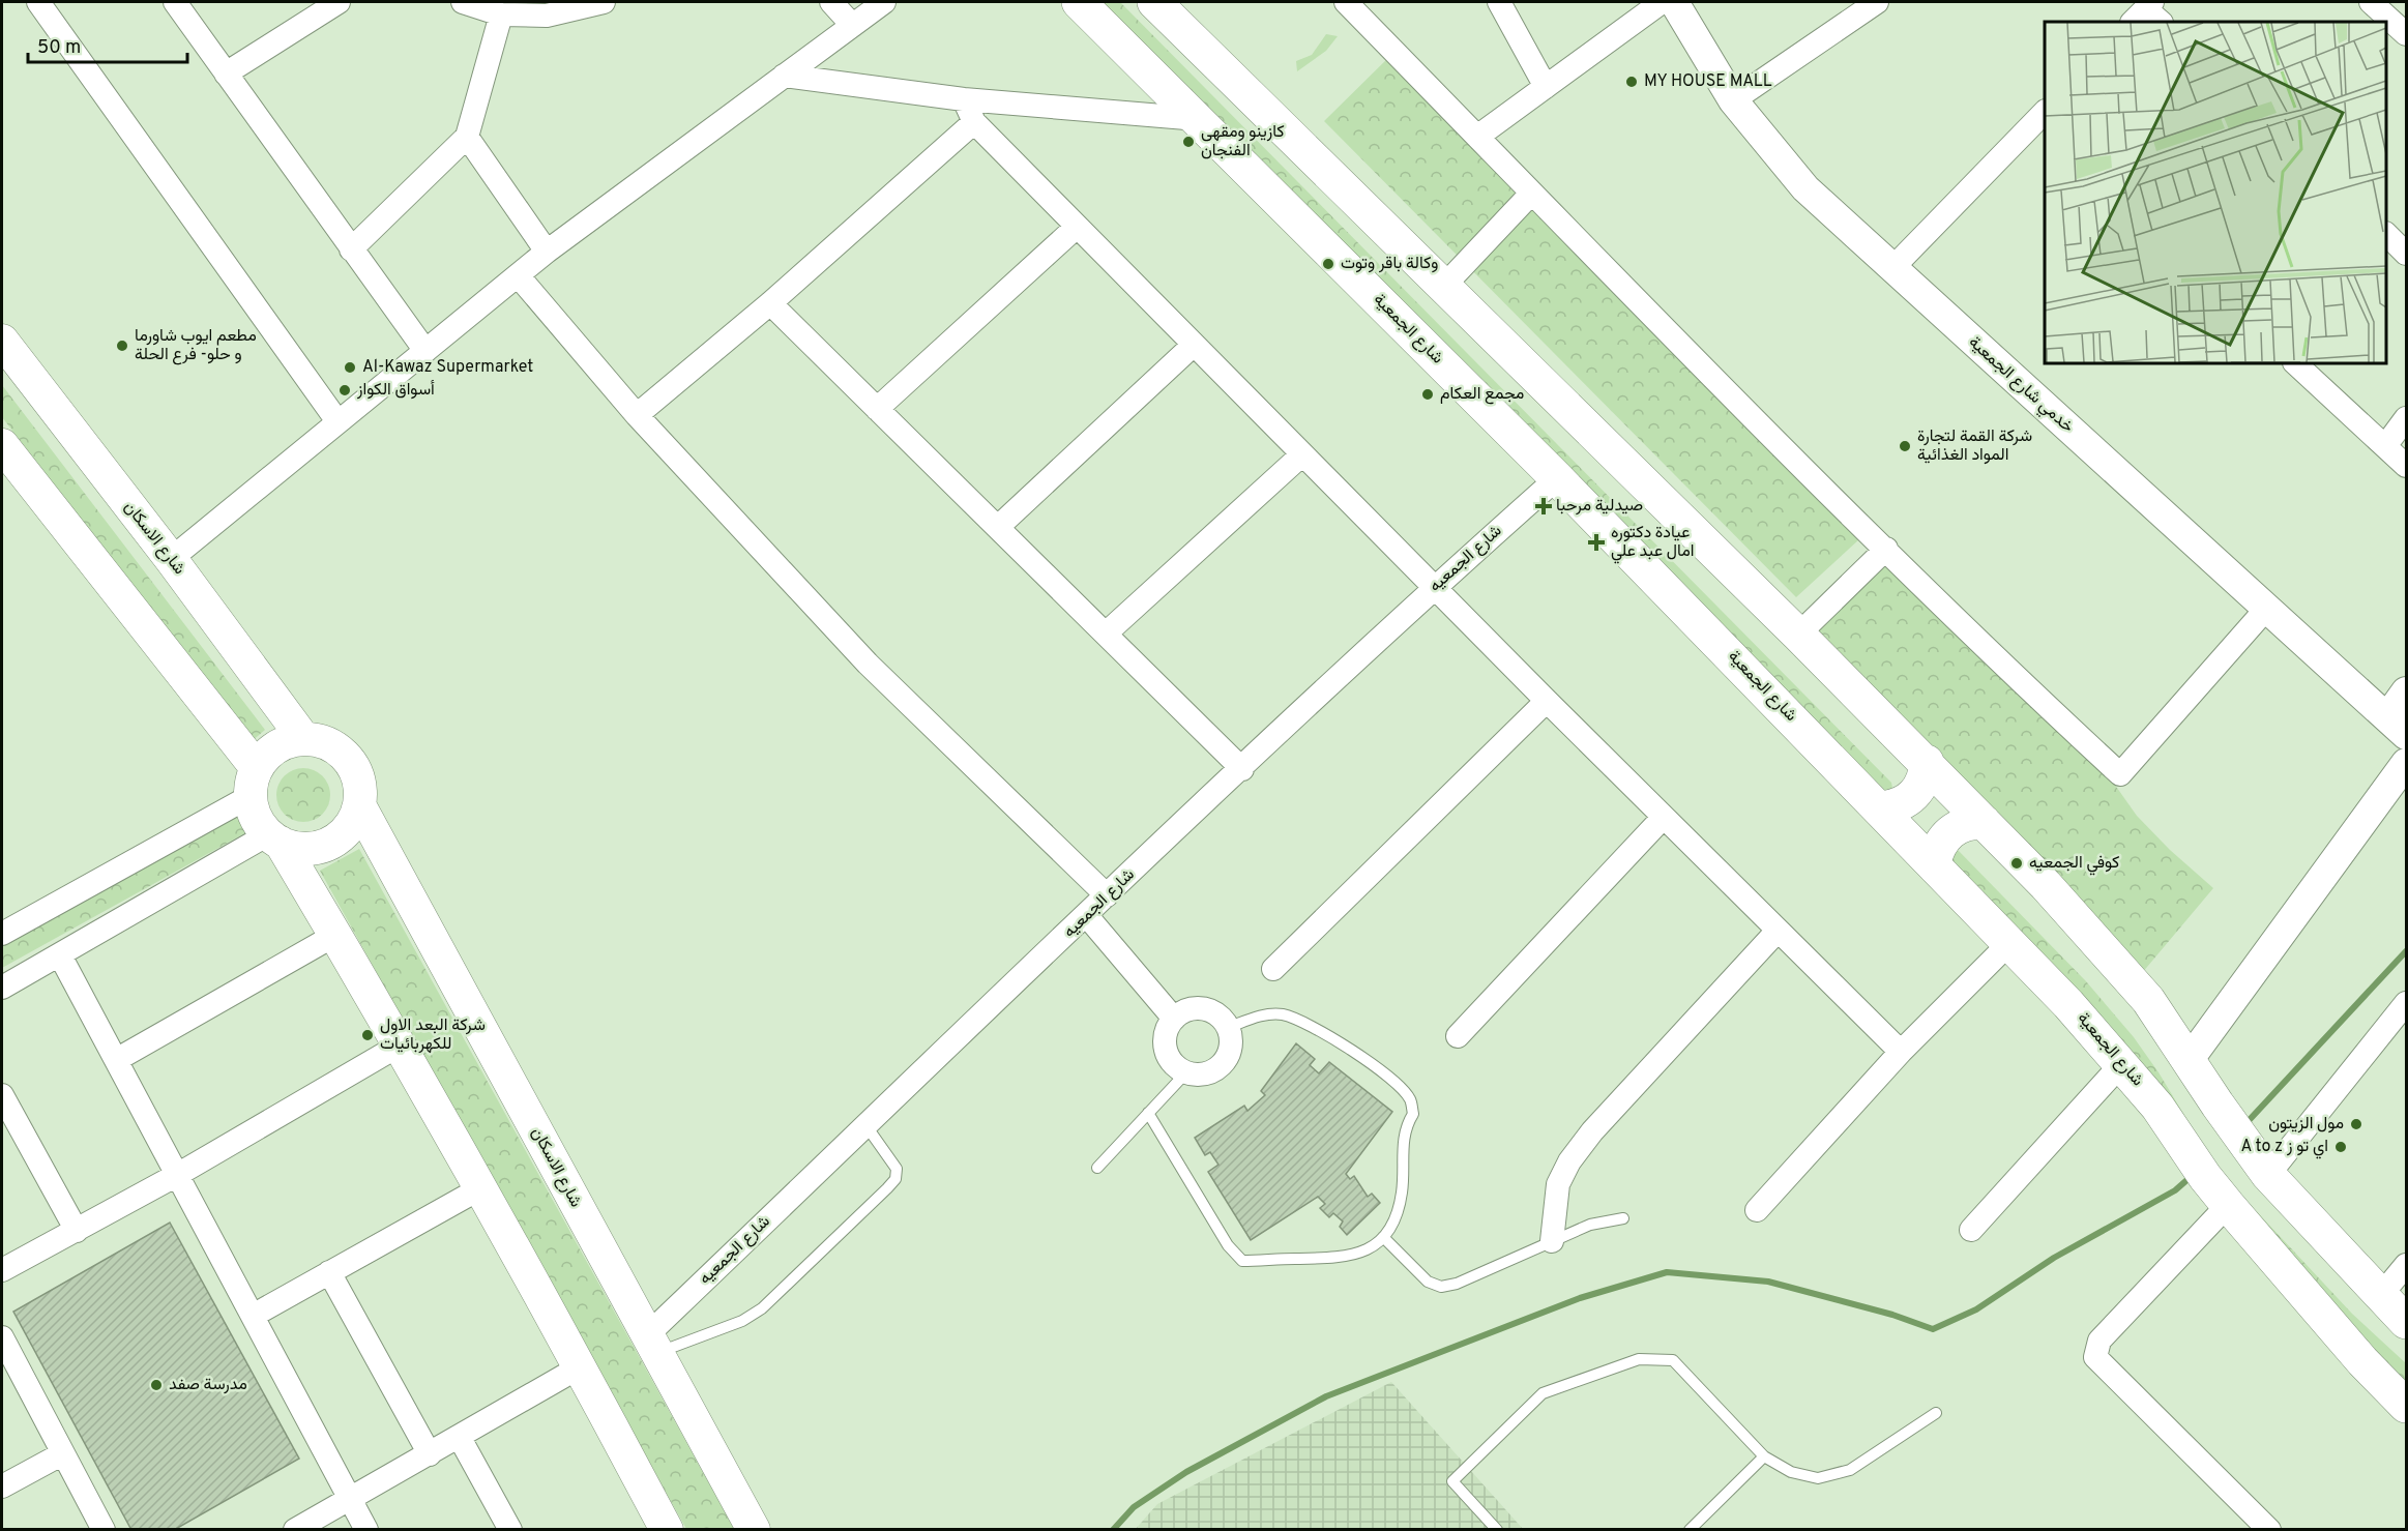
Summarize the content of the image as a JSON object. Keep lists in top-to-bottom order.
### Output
{
  "streets": {
    "main road": ["شارع الجمعية", "شارع الاسكان"],
    "street": ["خدمي شارع الجمعية", "شارع الجمعيه"]
  },
  "crossings": [
    ["شارع الجمعية", "شارع الجمعيه"],
    ["شارع الاسكان", "شارع الجمعيه"]
  ],
  "places": {
    "other": [
      "MY HOUSE MALL",
      "كازينو ومقهى الفنجان",
      "وكالة باقر وتوت",
      "مطعم ايوب شاورما و حلو- فرع الحلة",
      "Al-Kawaz Supermarket",
      "أسواق الكواز",
      "مجمع العكام",
      "شركة القمة لتجارة المواد الغذائية",
      "كوفي الجمعيه",
      "شركة البعد الاول للكهربائيات",
      "مول الزيتون",
      "A to z اي تو ز",
      "مدرسة صفد"
    ],
    "health": ["صيدلية مرحبا", "عيادة دكتوره امال عبد علي"]
  },
  "scale_bar": "50 m"
}
